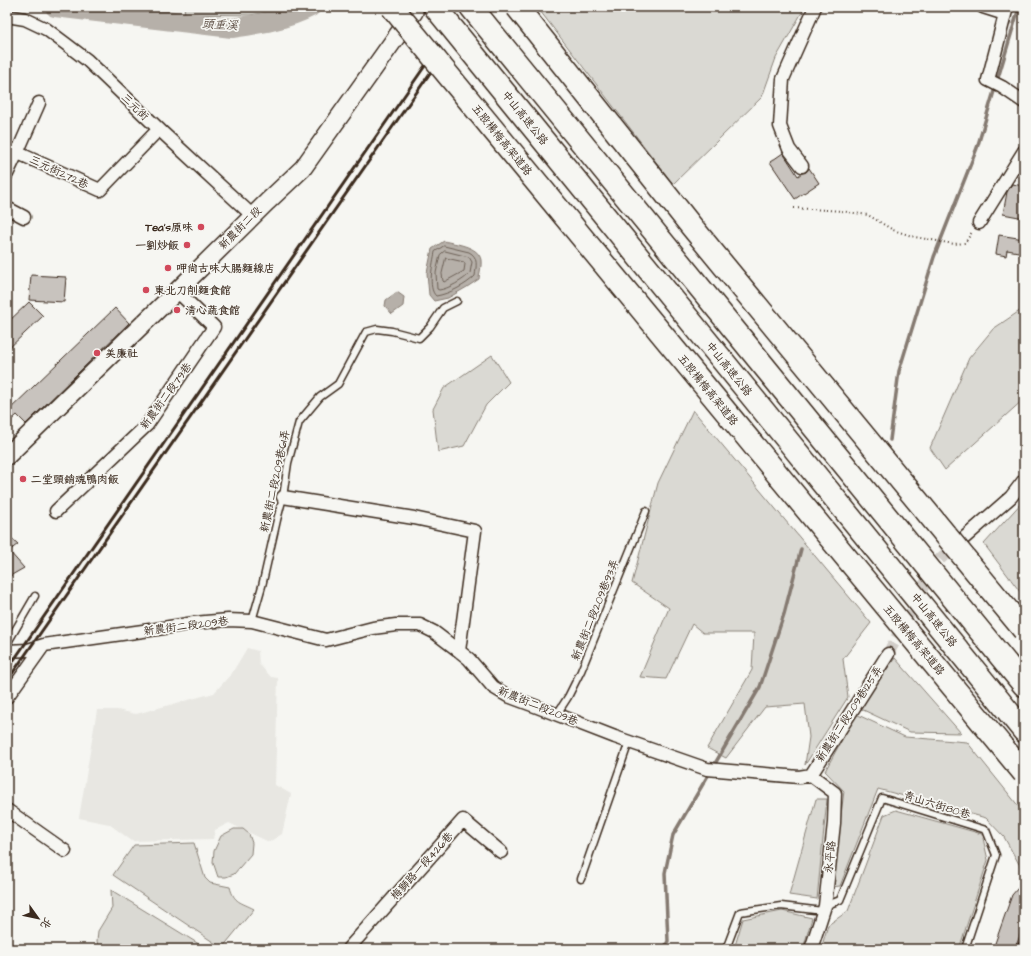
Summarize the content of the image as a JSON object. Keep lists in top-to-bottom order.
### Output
{
  "streets": {
    "highway": ["中山高速公路", "五股楊梅高架道路"],
    "street": [
      "三元街",
      "三元街272巷",
      "新農街二段",
      "新農街二段79巷",
      "新農街二段209巷",
      "新農街二段209巷125弄",
      "永平路",
      "梅獅路一段426巷"
    ],
    "lane": ["新農街二段209巷61弄", "新農街二段209巷93弄", "青山六街80巷"]
  },
  "crossings": [
    ["三元街", "三元街272巷"],
    ["三元街", "新農街二段"],
    ["中山高速公路", "新農街二段"],
    ["新農街二段", "新農街二段79巷"],
    ["新農街二段209巷61弄", "新農街二段209巷"],
    ["新農街二段209巷93弄", "新農街二段209巷"],
    ["新農街二段209巷", "新農街二段209巷125弄"],
    ["新農街二段209巷", "永平路"],
    ["新農街二段209巷125弄", "永平路"],
    ["青山六街80巷", "永平路"]
  ],
  "water": ["頭重溪"],
  "places": [
    "Tea's原味",
    "一劉炒飯",
    "呷尚古味大腸麵線店",
    "東北刀削麵食館",
    "清心蔬食館",
    "美廉社",
    "二堂頭銷魂鴨肉飯"
  ],
  "north": "bottom right"
}
